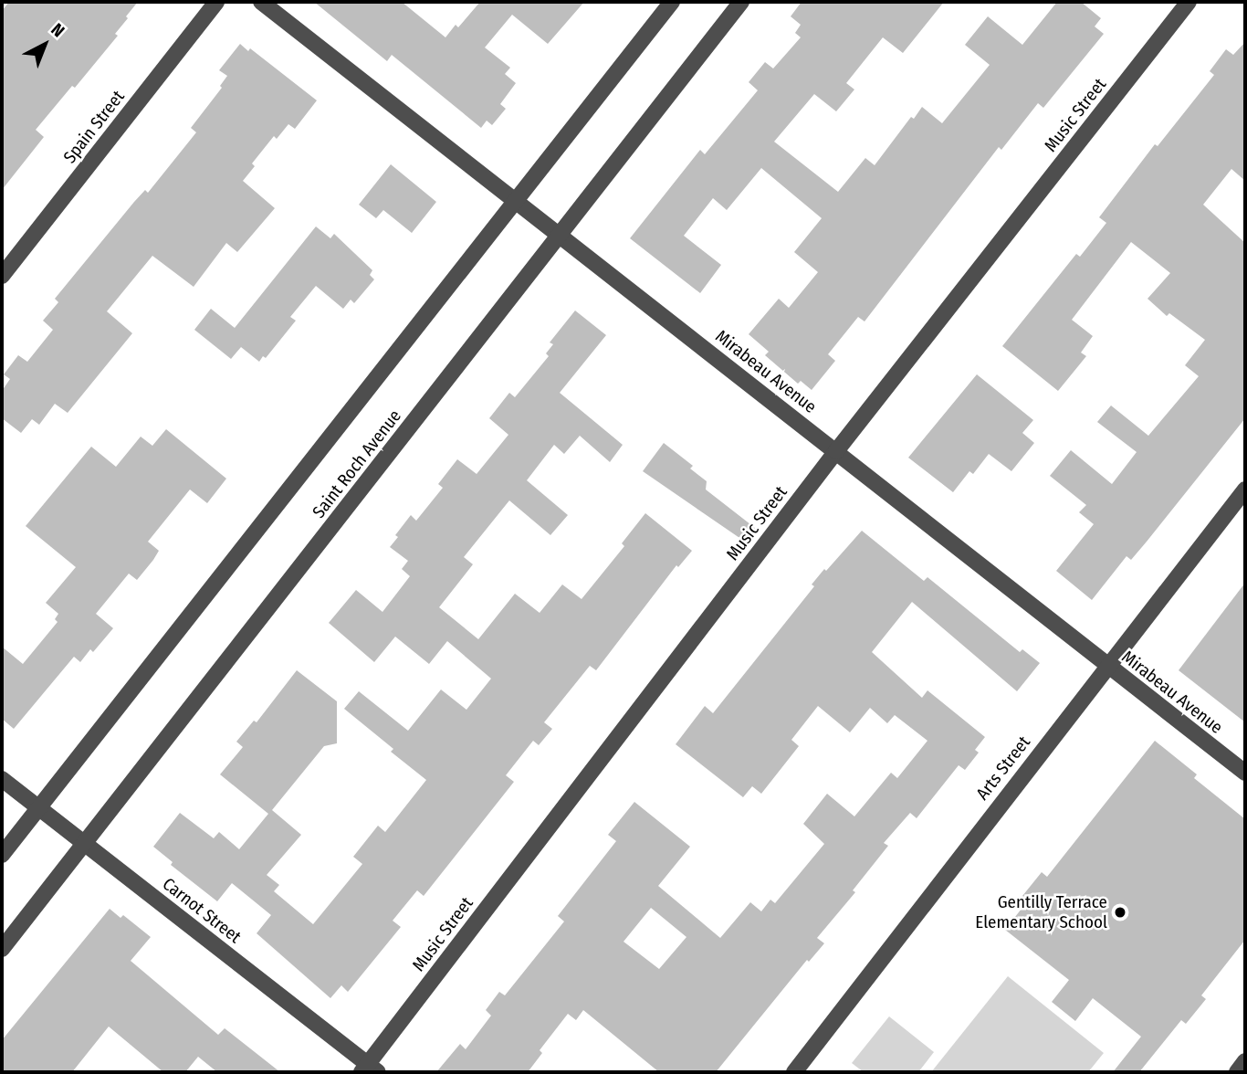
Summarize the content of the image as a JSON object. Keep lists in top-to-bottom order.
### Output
{
  "streets": {
    "street": [
      "Music Street",
      "Spain Street",
      "Mirabeau Avenue",
      "Saint Roch Avenue",
      "Arts Street",
      "Carnot Street"
    ]
  },
  "crossings": [
    ["Music Street", "Mirabeau Avenue"],
    ["Music Street", "Carnot Street"],
    ["Mirabeau Avenue", "Saint Roch Avenue"],
    ["Mirabeau Avenue", "Arts Street"],
    ["Saint Roch Avenue", "Carnot Street"]
  ],
  "places": ["Gentilly Terrace Elementary School"],
  "north": "top right"
}
